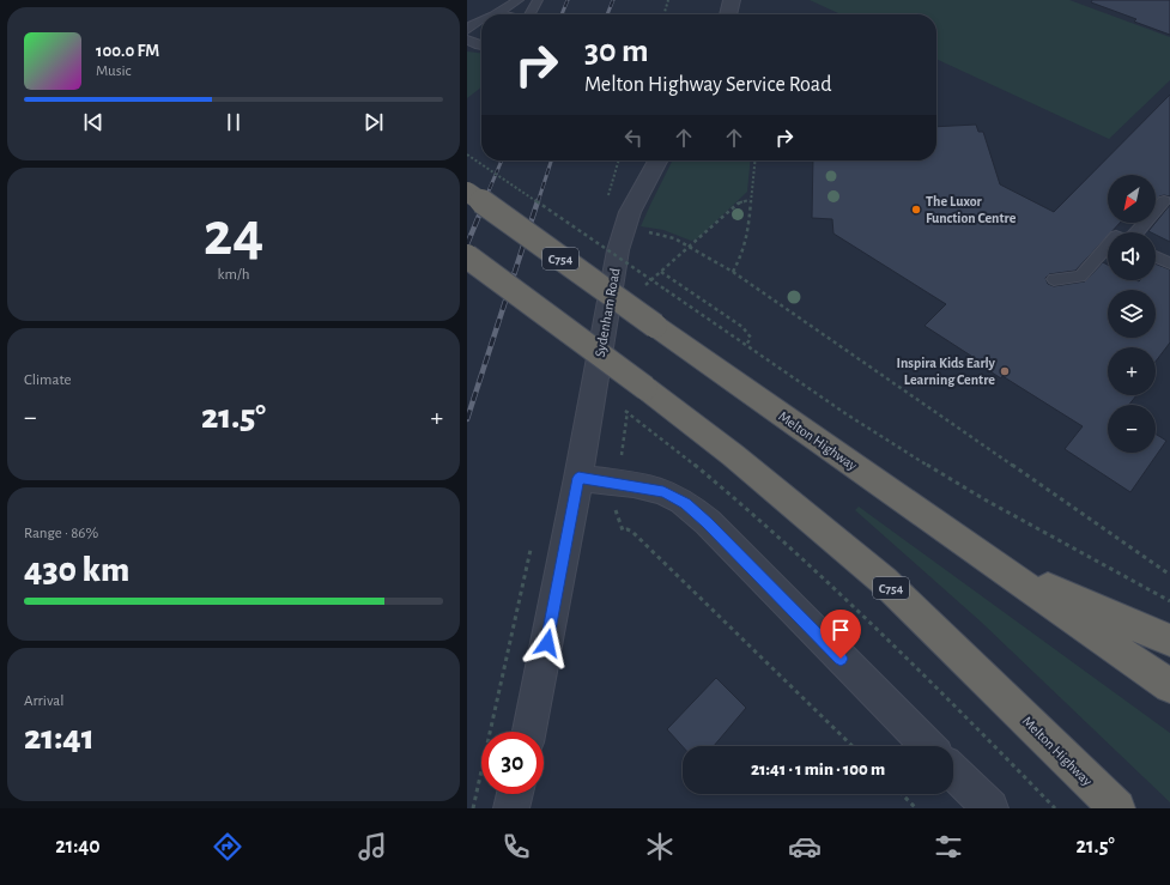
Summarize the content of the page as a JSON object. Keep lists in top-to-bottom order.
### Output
{
  "streets": {
    "highway": ["C754", "Melton Highway"],
    "street": ["Sydenham Road"]
  },
  "places": ["The Luxor Function Centre", "Inspira Kids Early Learning Centre"],
  "north": "bottom left",
  "page": {
    "turn": ["30 m", "Melton Highway Service Road"],
    "song": ["100.0 FM", "Music"],
    "tile": [
      ["24", "km/h"],
      "Climate",
      ["Range · 86%", "430 km"],
      ["Arrival", "21:41"]
    ],
    "map_buttons": ["+", "−"],
    "heat": ["−", "21.5°", "+"],
    "limit": "30",
    "trip": "21:41 · 1 min · 100 m",
    "tabs": ["21:40", "21.5°"]
  }
}
